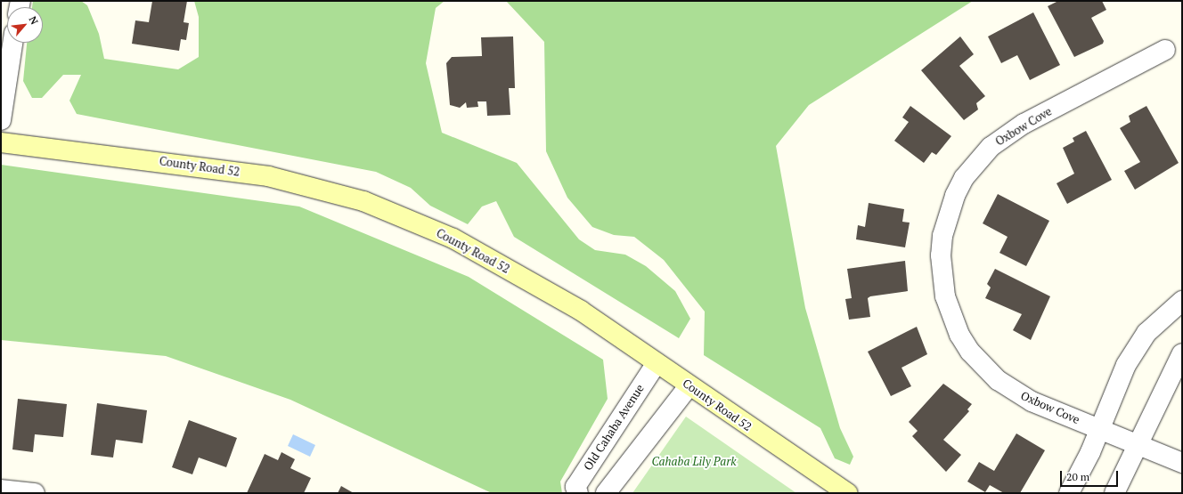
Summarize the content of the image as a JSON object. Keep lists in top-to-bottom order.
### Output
{
  "streets": {
    "main road": ["County Road 52"],
    "street": ["Oxbow Cove", "Old Cahaba Avenue"]
  },
  "crossings": [
    ["County Road 52", "Old Cahaba Avenue"]
  ],
  "parks": ["Cahaba Lily Park"],
  "scale_bar": "20 m",
  "north": "top right"
}
